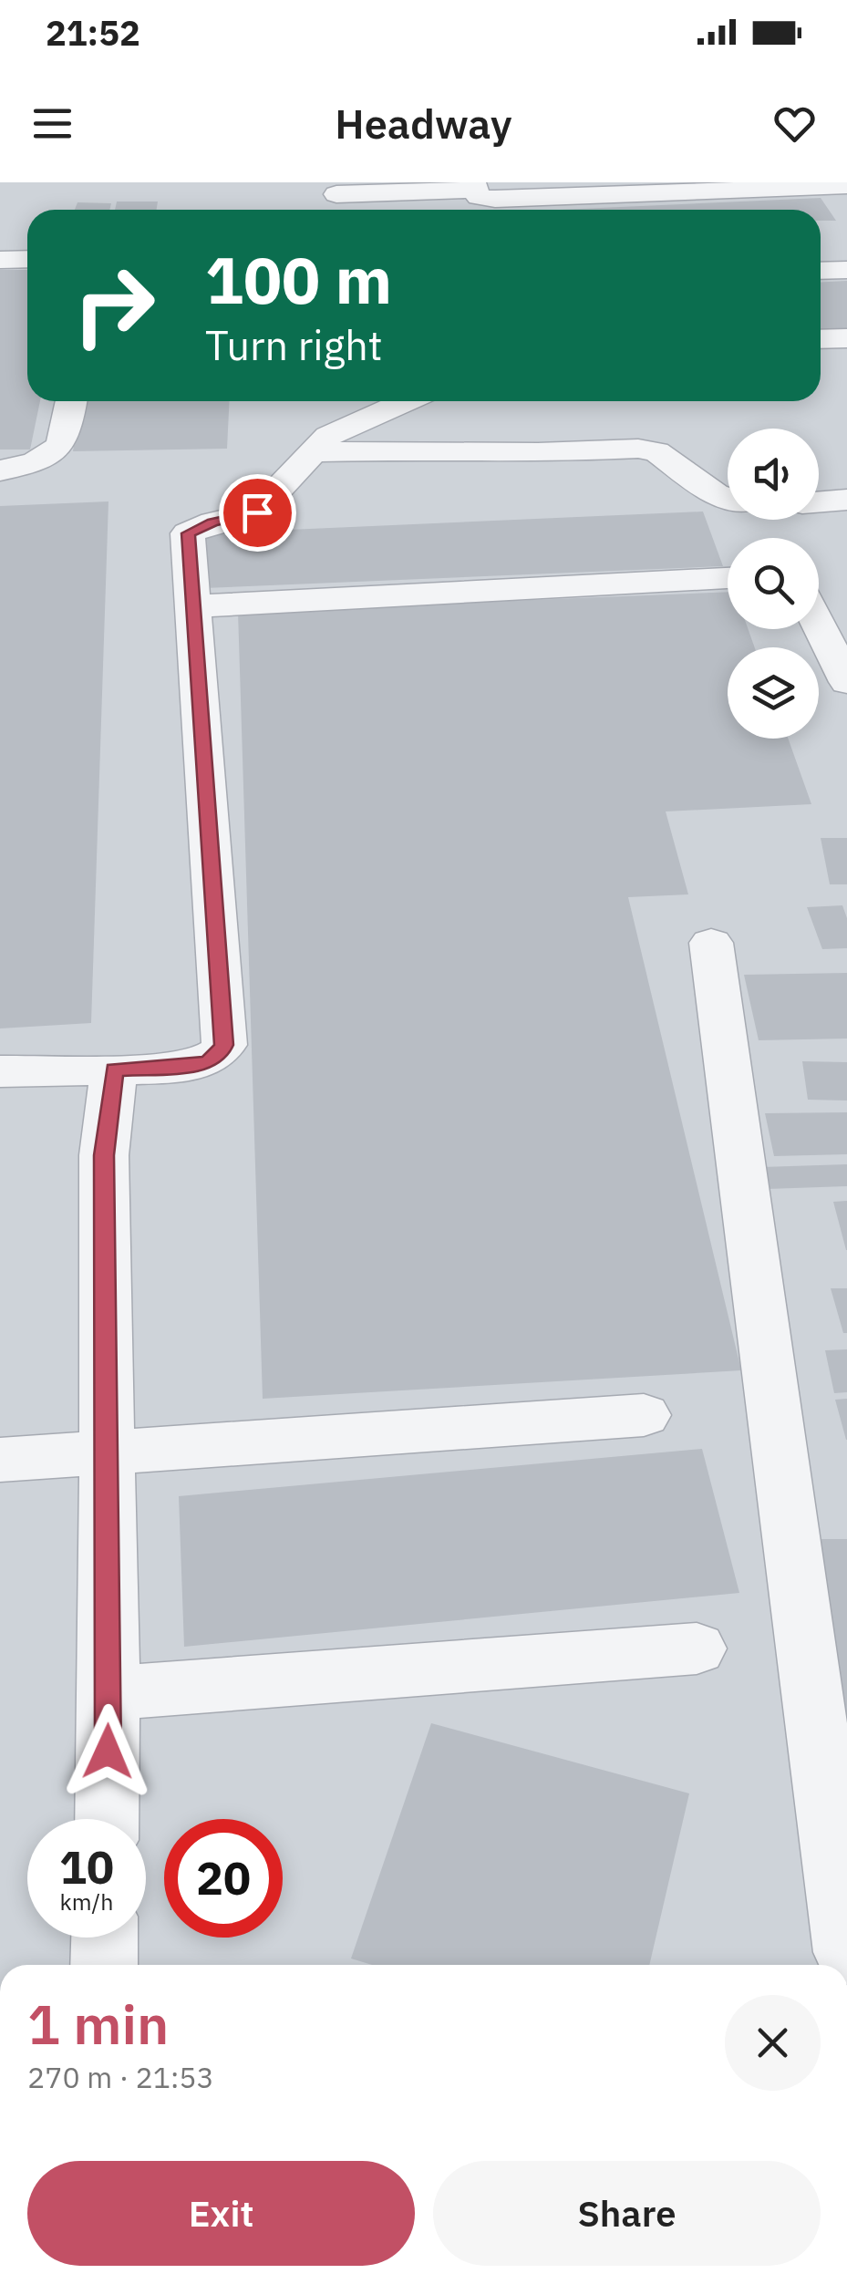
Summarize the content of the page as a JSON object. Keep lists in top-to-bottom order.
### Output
{
  "page": {
    "status": "21:52",
    "header": "Headway",
    "turn": ["100 m", "Turn right"],
    "speed": "10 km/h",
    "limit": "20",
    "heading": ["1 min", "270 m · 21:53"],
    "buttons": ["Exit", "Share"]
  }
}
